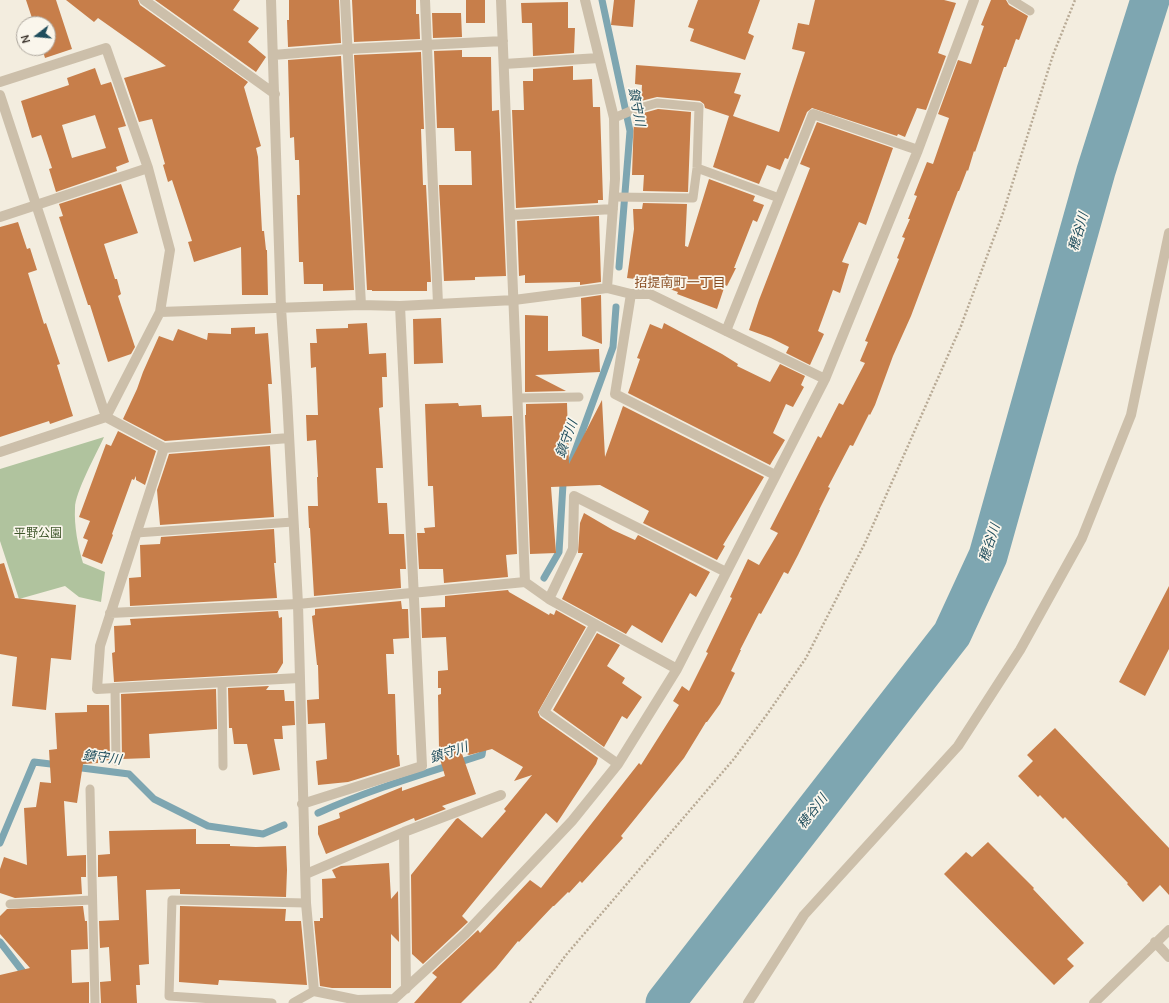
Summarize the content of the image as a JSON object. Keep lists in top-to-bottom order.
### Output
{
  "districts": ["招提南町一丁目"],
  "water": ["鎮守川", "穂谷川"],
  "parks": ["平野公園"],
  "north": "left"
}
